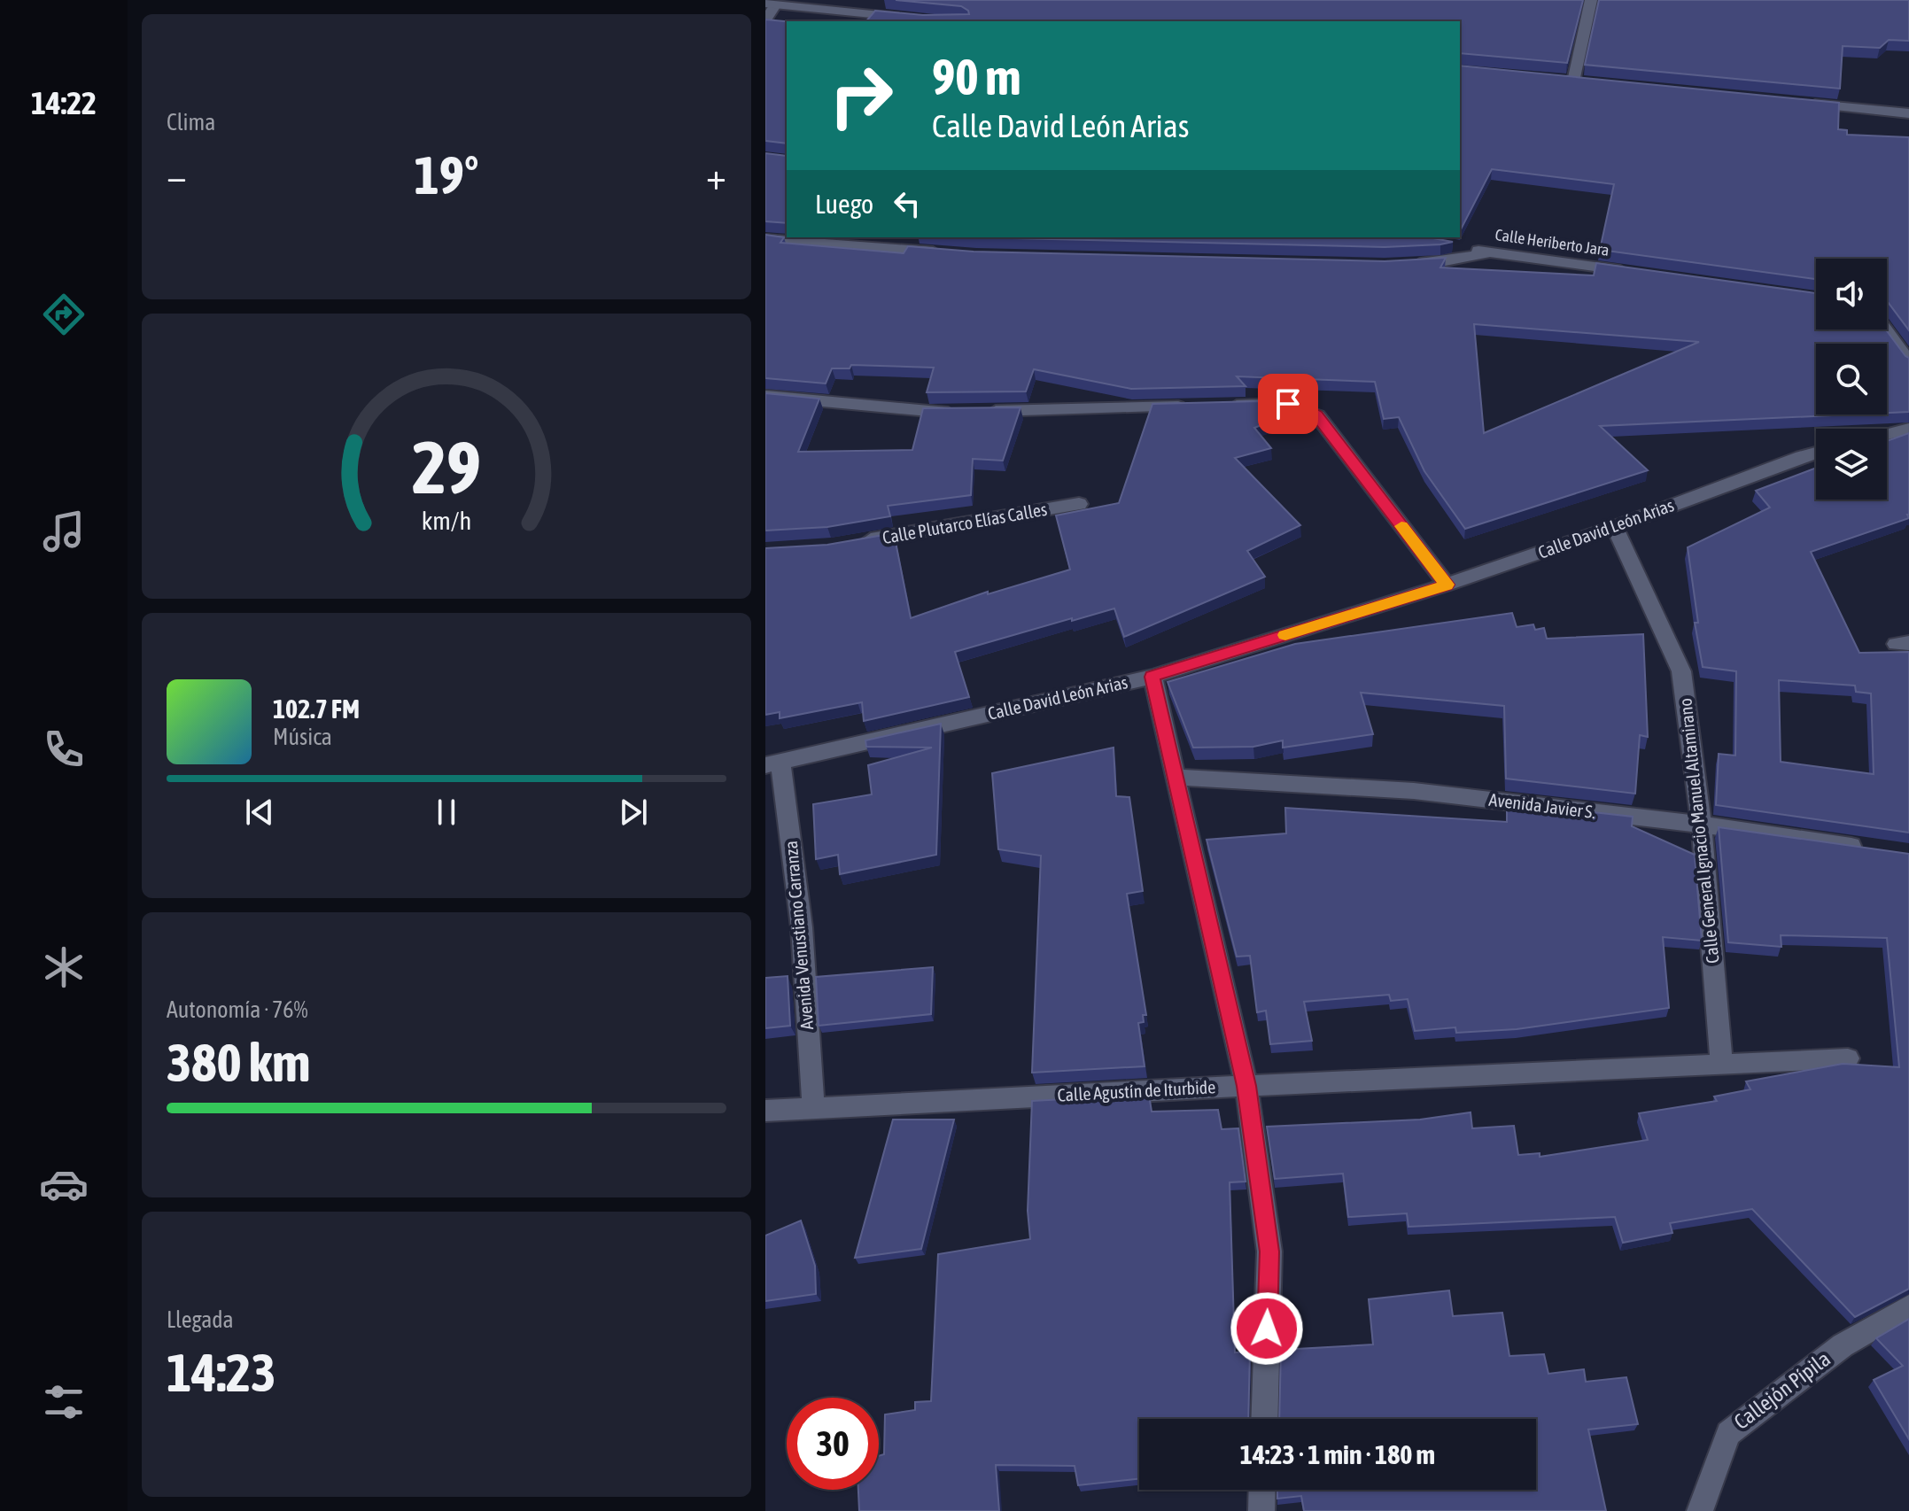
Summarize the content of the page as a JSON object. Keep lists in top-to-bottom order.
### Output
{
  "streets": {
    "street": [
      "Calle Heriberto Jara",
      "Calle Plutarco Elías Calles",
      "Calle David León Arias",
      "Avenida Javier S.",
      "Calle General Ignacio Manuel Altamirano",
      "Avenida Venustiano Carranza",
      "Calle Agustín de Iturbide",
      "Callejón Pípila"
    ]
  },
  "crossings": [
    ["Calle David León Arias", "Calle General Ignacio Manuel Altamirano"],
    ["Calle David León Arias", "Avenida Venustiano Carranza"],
    ["Avenida Javier S.", "Calle General Ignacio Manuel Altamirano"],
    ["Calle General Ignacio Manuel Altamirano", "Calle Agustín de Iturbide"],
    ["Avenida Venustiano Carranza", "Calle Agustín de Iturbide"]
  ],
  "page": {
    "tabs": "14:22",
    "tile": [
      "Clima",
      ["Autonomía · 76%", "380 km"],
      ["Llegada", "14:23"]
    ],
    "turn": ["90 m", "Calle David León Arias"],
    "heat": ["−", "19°", "+"],
    "then": "Luego",
    "song": ["102.7 FM", "Música"],
    "limit": "30",
    "trip": "14:23 · 1 min · 180 m",
    "gauge": ["29", "km/h"]
  }
}
